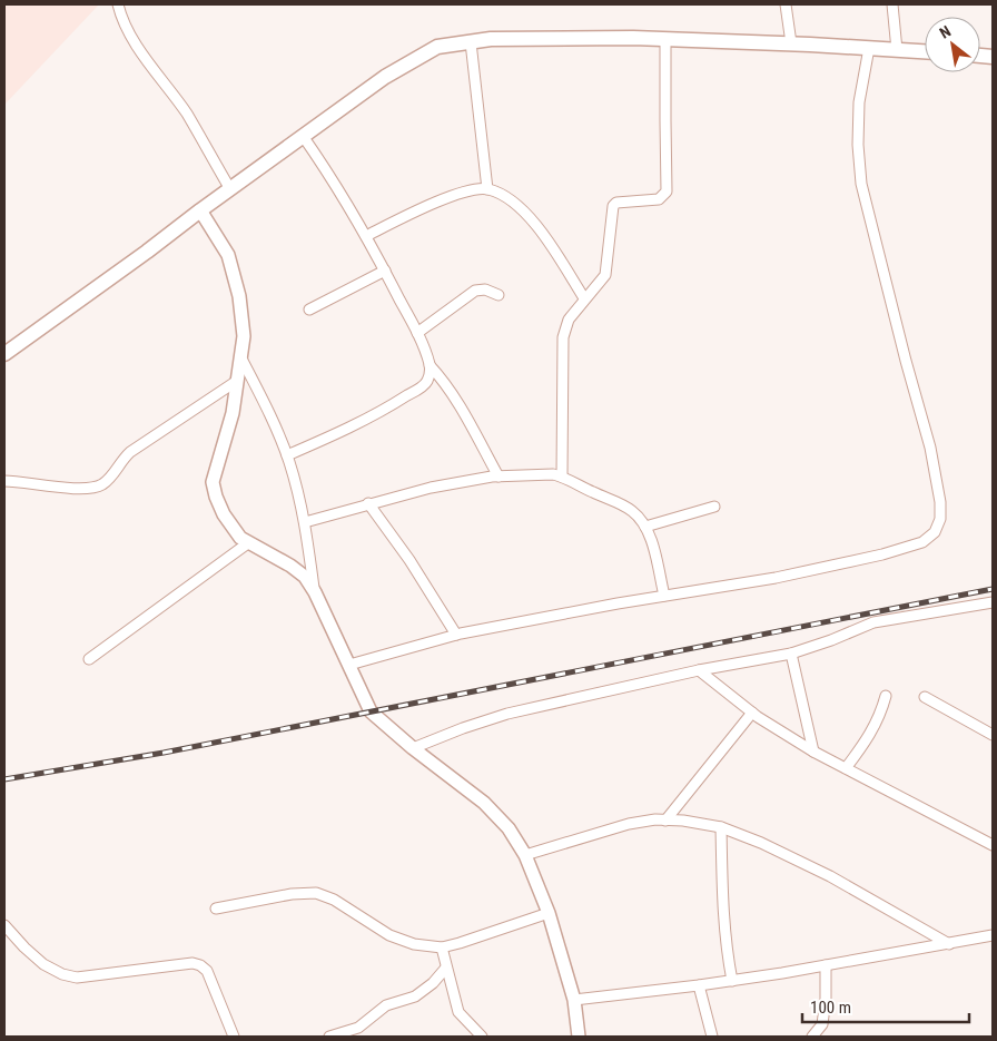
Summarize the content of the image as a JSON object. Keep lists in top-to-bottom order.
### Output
{
  "scale_bar": "100 m",
  "north": "top left"
}
